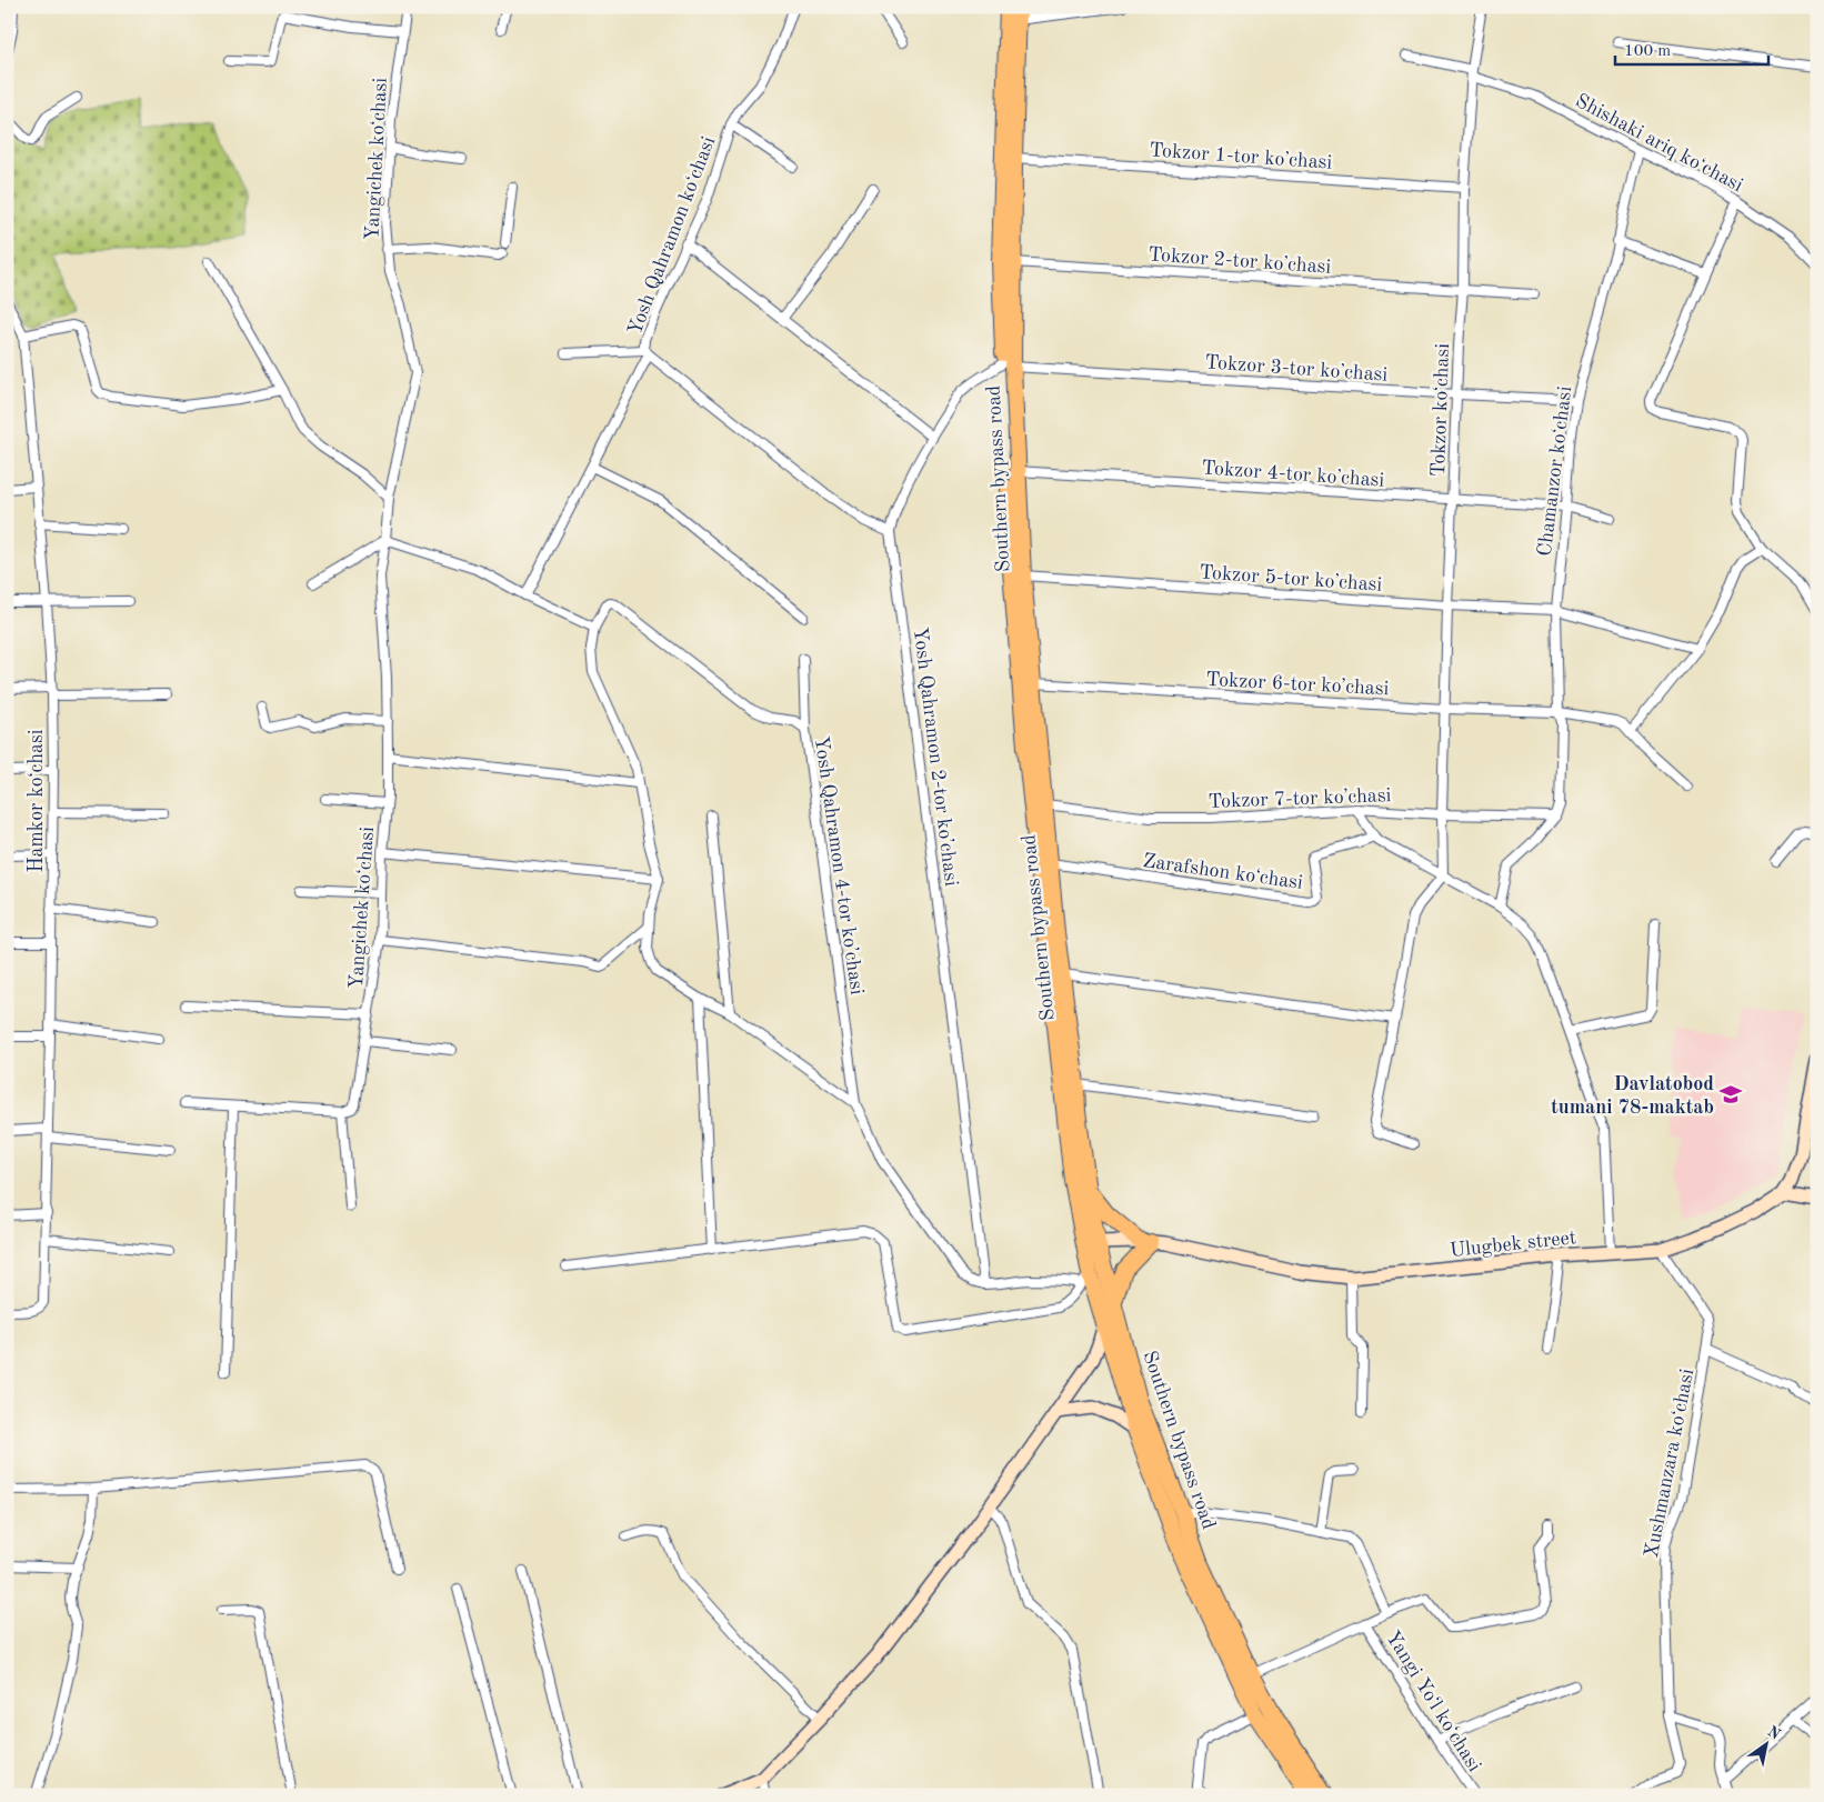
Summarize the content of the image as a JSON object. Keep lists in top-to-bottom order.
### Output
{
  "streets": {
    "highway": ["Southern bypass road"],
    "street": [
      "Shishaki ariq koʻchasi",
      "Tokzor 1-tor koʼchasi",
      "Yangichek koʻchasi",
      "Yosh Qahramon koʻchasi",
      "Tokzor 2-tor koʼchasi",
      "Tokzor 3-tor koʼchasi",
      "Tokzor koʻchasi",
      "Chamanzor koʻchasi",
      "Tokzor 4-tor koʼchasi",
      "Tokzor 5-tor koʼchasi",
      "Tokzor 6-tor koʼchasi",
      "Yosh Qahramon 2-tor koʼchasi",
      "Tokzor 7-tor koʼchasi",
      "Hamkor koʻchasi",
      "Yosh Qahramon 4-tor koʼchasi",
      "Zarafshon koʻchasi",
      "Ulugbek street",
      "Xushmanzara koʻchasi",
      "Yangi Yoʻl koʻchasi"
    ]
  },
  "crossings": [
    ["Shishaki ariq koʻchasi", "Tokzor koʻchasi"],
    ["Shishaki ariq koʻchasi", "Chamanzor koʻchasi"],
    ["Tokzor 1-tor koʼchasi", "Tokzor koʻchasi"],
    ["Tokzor 1-tor koʼchasi", "Southern bypass road"],
    ["Tokzor 2-tor koʼchasi", "Tokzor koʻchasi"],
    ["Tokzor 2-tor koʼchasi", "Southern bypass road"],
    ["Tokzor 3-tor koʼchasi", "Tokzor koʻchasi"],
    ["Tokzor 3-tor koʼchasi", "Chamanzor koʻchasi"],
    ["Tokzor 3-tor koʼchasi", "Southern bypass road"],
    ["Tokzor koʻchasi", "Tokzor 4-tor koʼchasi"],
    ["Tokzor koʻchasi", "Tokzor 5-tor koʼchasi"],
    ["Tokzor koʻchasi", "Tokzor 6-tor koʼchasi"],
    ["Tokzor koʻchasi", "Tokzor 7-tor koʼchasi"],
    ["Chamanzor koʻchasi", "Tokzor 4-tor koʼchasi"],
    ["Chamanzor koʻchasi", "Tokzor 5-tor koʼchasi"],
    ["Chamanzor koʻchasi", "Tokzor 6-tor koʼchasi"],
    ["Chamanzor koʻchasi", "Tokzor 7-tor koʼchasi"],
    ["Tokzor 4-tor koʼchasi", "Southern bypass road"],
    ["Southern bypass road", "Tokzor 5-tor koʼchasi"],
    ["Southern bypass road", "Tokzor 6-tor koʼchasi"],
    ["Southern bypass road", "Tokzor 7-tor koʼchasi"],
    ["Southern bypass road", "Zarafshon koʻchasi"],
    ["Southern bypass road", "Ulugbek street"],
    ["Southern bypass road", "Yangi Yoʻl koʻchasi"],
    ["Ulugbek street", "Xushmanzara koʻchasi"]
  ],
  "places": {
    "school or university": ["Davlatobod tumani 78-maktab"]
  },
  "scale_bar": "100 m",
  "north": "top right"
}
